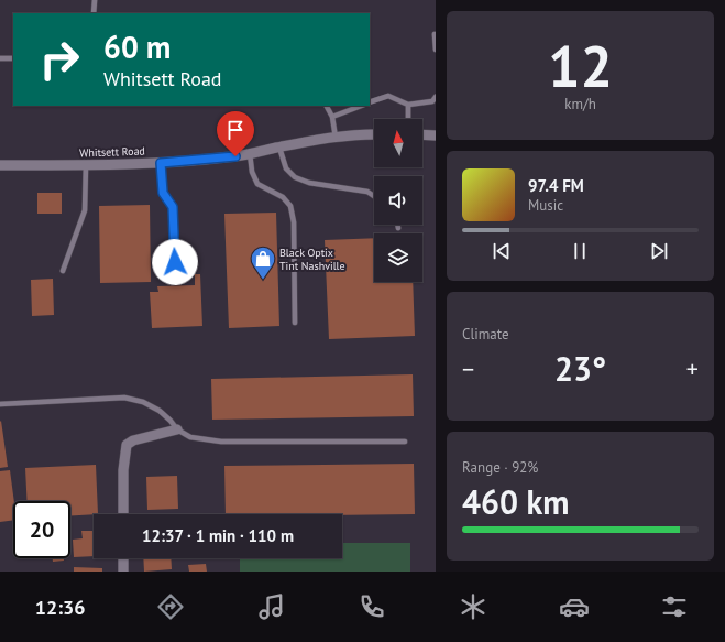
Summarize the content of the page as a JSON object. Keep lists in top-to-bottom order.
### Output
{
  "streets": {
    "street": ["Whitsett Road"]
  },
  "places": {
    "shop": ["Black Optix Tint Nashville"]
  },
  "north": "top",
  "page": {
    "tile": [
      ["12", "km/h"],
      "Climate",
      ["Range · 92%", "460 km"]
    ],
    "turn": ["60 m", "Whitsett Road"],
    "song": ["97.4 FM", "Music"],
    "heat": ["−", "23°", "+"],
    "limit": "20",
    "trip": "12:37 · 1 min · 110 m",
    "tabs": "12:36"
  }
}
